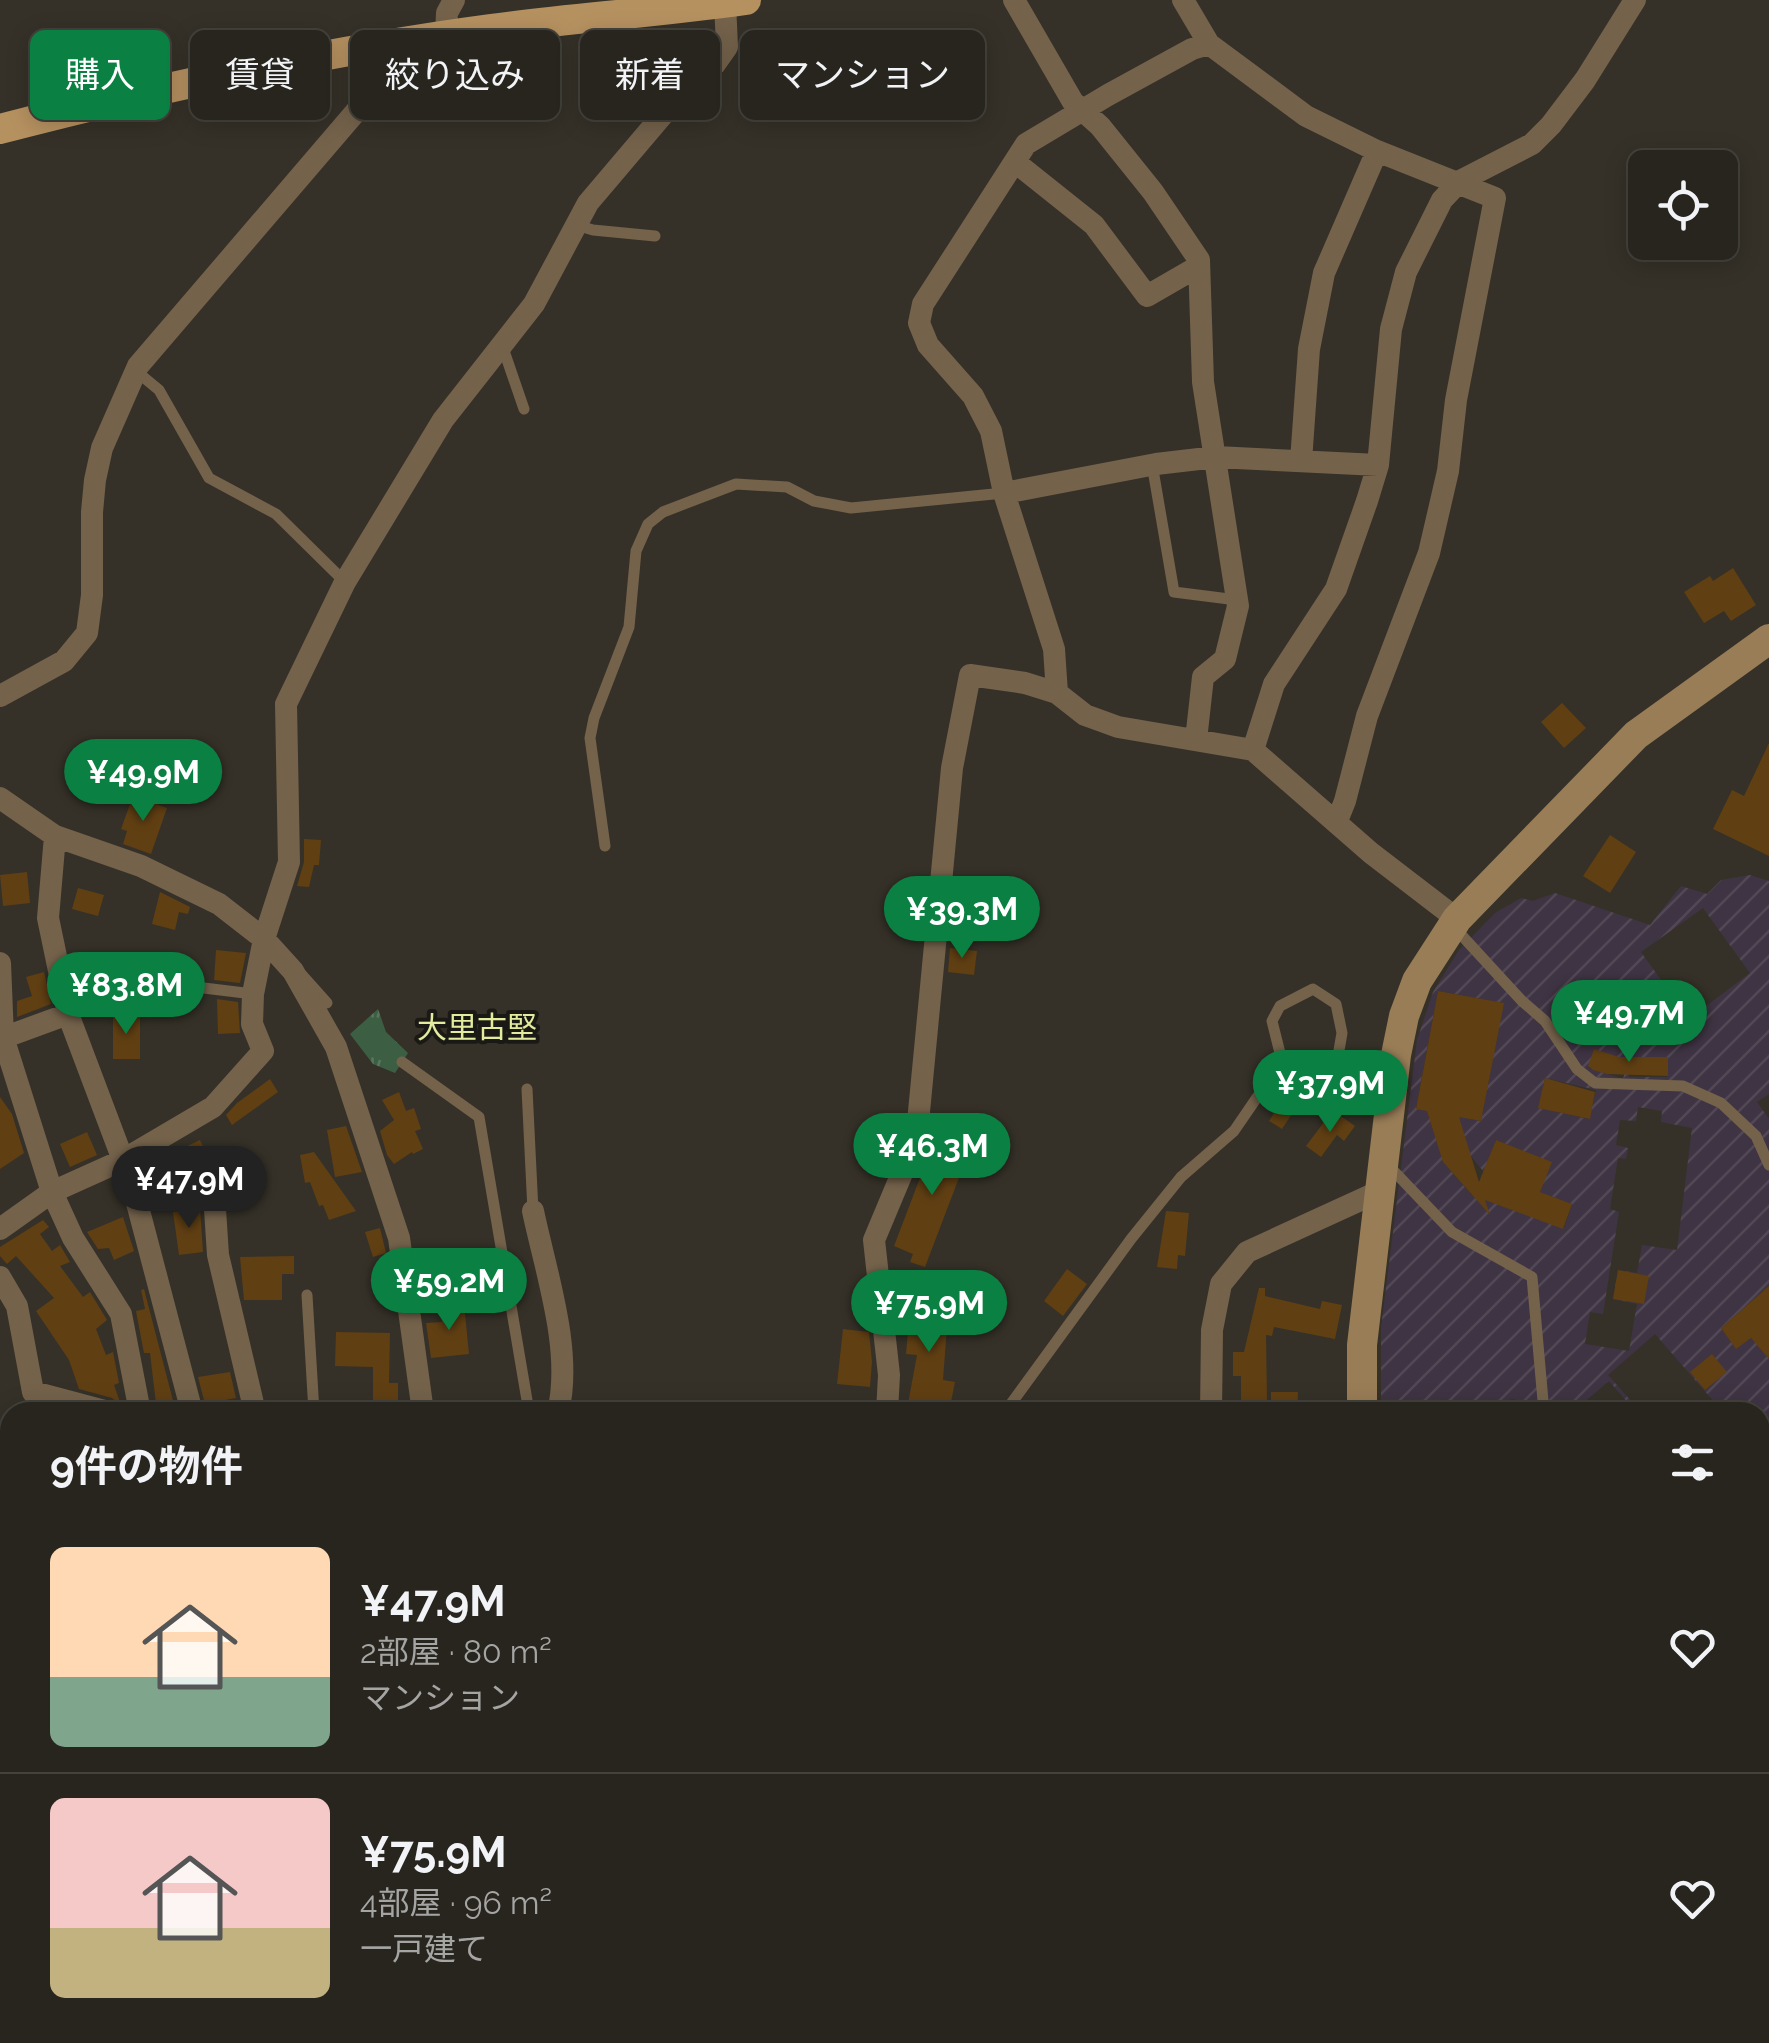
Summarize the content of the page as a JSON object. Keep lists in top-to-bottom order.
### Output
{
  "districts": ["大里古堅"],
  "page": {
    "chip": [
      "購入",
      "賃貸",
      "絞り込み",
      "新着",
      "マンション"
    ],
    "price": [
      "¥49.9M",
      "¥39.3M",
      "¥83.8M",
      "¥49.7M",
      "¥37.9M",
      "¥46.3M",
      "¥47.9M",
      "¥59.2M",
      "¥75.9M"
    ],
    "heading": "9件の物件",
    "list": [
      {
        "name": "¥47.9M",
        "note": "2部屋 · 80 m² · マンション"
      },
      {
        "name": "¥75.9M",
        "note": "4部屋 · 96 m² · 一戸建て"
      }
    ]
  }
}
